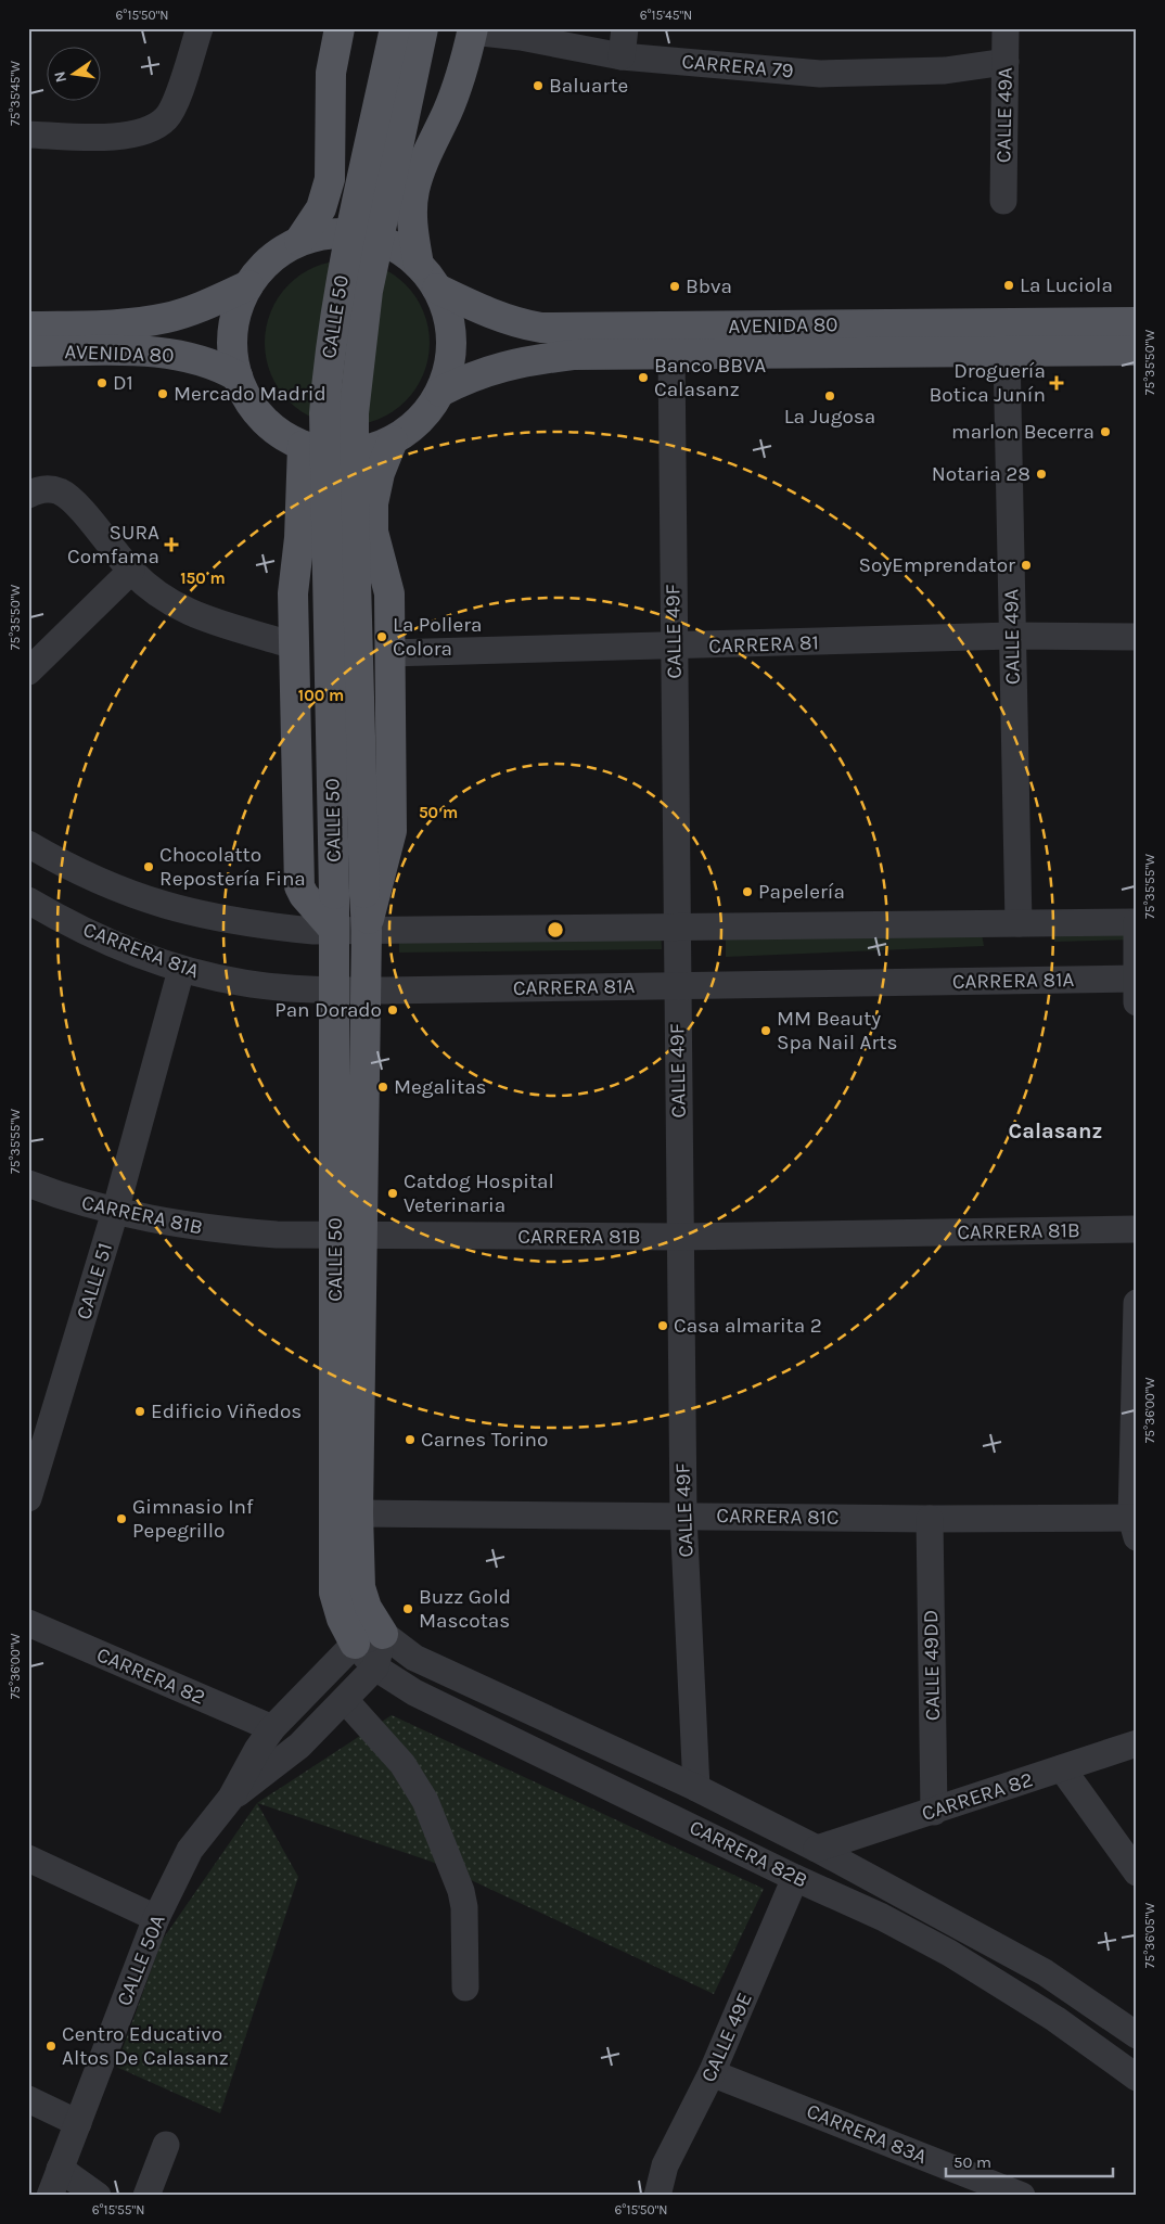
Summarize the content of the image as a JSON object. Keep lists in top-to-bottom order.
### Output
{
  "streets": {
    "main road": ["CALLE 50", "AVENIDA 80", "CARRERA 82B"],
    "street": [
      "CARRERA 79",
      "CALLE 49A",
      "CALLE 49F",
      "CARRERA 81",
      "CARRERA 81A",
      "CARRERA 81B",
      "CALLE 51",
      "CARRERA 81C",
      "CALLE 49DD",
      "CARRERA 82",
      "CALLE 50A",
      "CALLE 49E",
      "CARRERA 83A"
    ]
  },
  "crossings": [
    ["CARRERA 79", "CALLE 49A"],
    ["CALLE 49A", "AVENIDA 80"],
    ["CALLE 49A", "CARRERA 81"],
    ["CALLE 50", "CARRERA 81A"],
    ["CALLE 50", "CARRERA 81B"],
    ["CALLE 50", "CARRERA 81C"],
    ["CALLE 50", "CARRERA 82B"],
    ["CALLE 50", "CALLE 50A"],
    ["AVENIDA 80", "CALLE 49F"],
    ["CALLE 49F", "CARRERA 81"],
    ["CALLE 49F", "CARRERA 81A"],
    ["CALLE 49F", "CARRERA 81B"],
    ["CALLE 49F", "CARRERA 81C"],
    ["CALLE 49F", "CARRERA 82B"],
    ["CARRERA 81A", "CALLE 51"],
    ["CARRERA 81B", "CALLE 51"],
    ["CARRERA 81C", "CALLE 49DD"],
    ["CALLE 49DD", "CARRERA 82"],
    ["CARRERA 82", "CARRERA 82B"],
    ["CARRERA 82", "CALLE 50A"],
    ["CARRERA 82B", "CALLE 50A"],
    ["CARRERA 82B", "CALLE 49E"],
    ["CALLE 49E", "CARRERA 83A"]
  ],
  "districts": ["Calasanz"],
  "places": {
    "other": [
      "Baluarte",
      "La Luciola",
      "Bbva",
      "Banco BBVA Calasanz",
      "D1",
      "Mercado Madrid",
      "La Jugosa",
      "marlon Becerra",
      "Notaria 28",
      "SoyEmprendator",
      "La Pollera Colora",
      "Chocolatto Repostería Fina",
      "Papelería",
      "Pan Dorado",
      "MM Beauty Spa Nail Arts",
      "Megalitas",
      "Catdog Hospital Veterinaria",
      "Casa almarita 2",
      "Edificio Viñedos",
      "Carnes Torino",
      "Gimnasio Inf Pepegrillo",
      "Buzz Gold Mascotas",
      "Centro Educativo Altos De Calasanz"
    ],
    "health": ["Droguería Botica Junín", "SURA Comfama"]
  },
  "scale_bar": "50 m",
  "north": "left",
  "coordinates": [
    "6°15'50\"N",
    "6°15'45\"N",
    "75°35'45\"W",
    "75°35'50\"W",
    "75°35'55\"W",
    "75°36'00\"W",
    "75°36'05\"W",
    "6°15'55\"N"
  ],
  "rings": ["150 m", "100 m", "50 m"]
}
